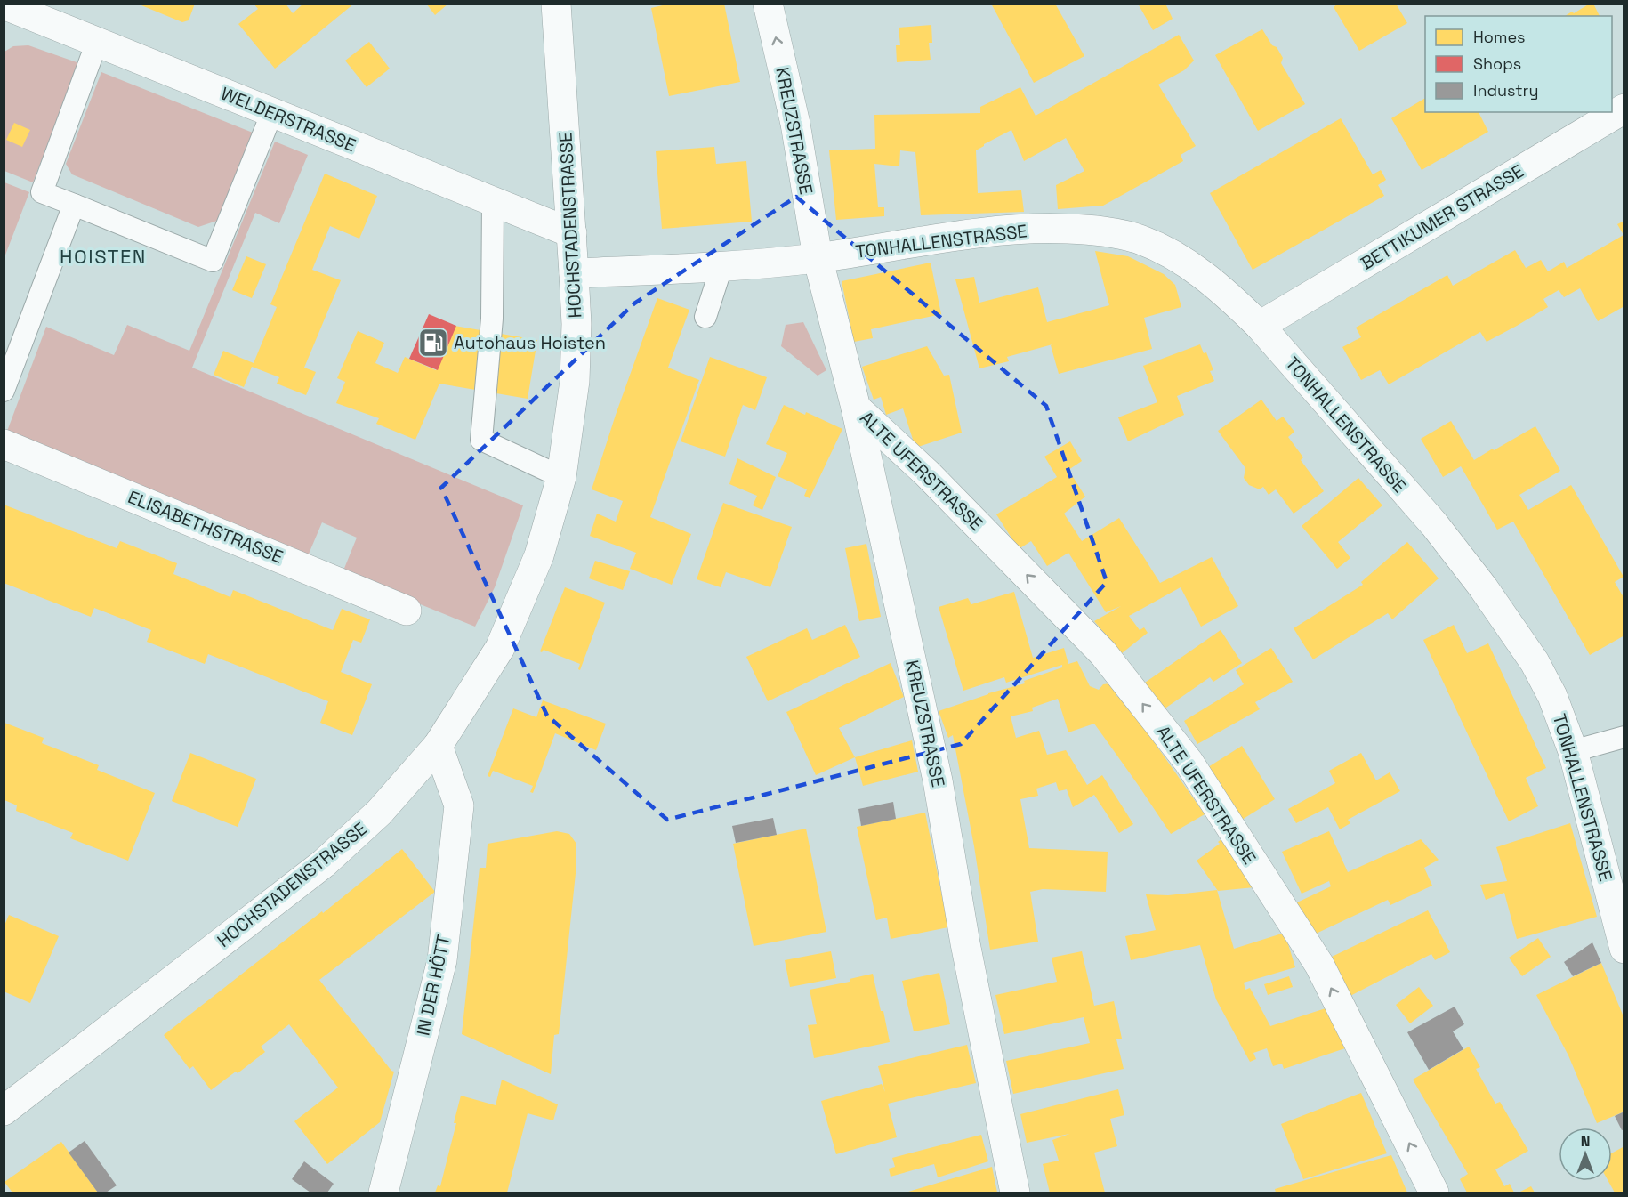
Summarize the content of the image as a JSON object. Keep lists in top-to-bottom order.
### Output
{
  "streets": {
    "street": [
      "WELDERSTRASSE",
      "KREUZSTRASSE",
      "BETTIKUMER STRASSE",
      "HOCHSTADENSTRASSE",
      "TONHALLENSTRASSE",
      "ALTE UFERSTRASSE",
      "ELISABETHSTRASSE",
      "IN DER HÖTT"
    ]
  },
  "crossings": [
    ["WELDERSTRASSE", "HOCHSTADENSTRASSE"],
    ["KREUZSTRASSE", "TONHALLENSTRASSE"],
    ["KREUZSTRASSE", "ALTE UFERSTRASSE"],
    ["BETTIKUMER STRASSE", "TONHALLENSTRASSE"],
    ["HOCHSTADENSTRASSE", "IN DER HÖTT"]
  ],
  "one_way": ["ALTE UFERSTRASSE"],
  "districts": ["HOISTEN"],
  "places": {
    "fuel station": ["Autohaus Hoisten"]
  },
  "legend": ["Homes", "Shops", "Industry"],
  "north": "top"
}
